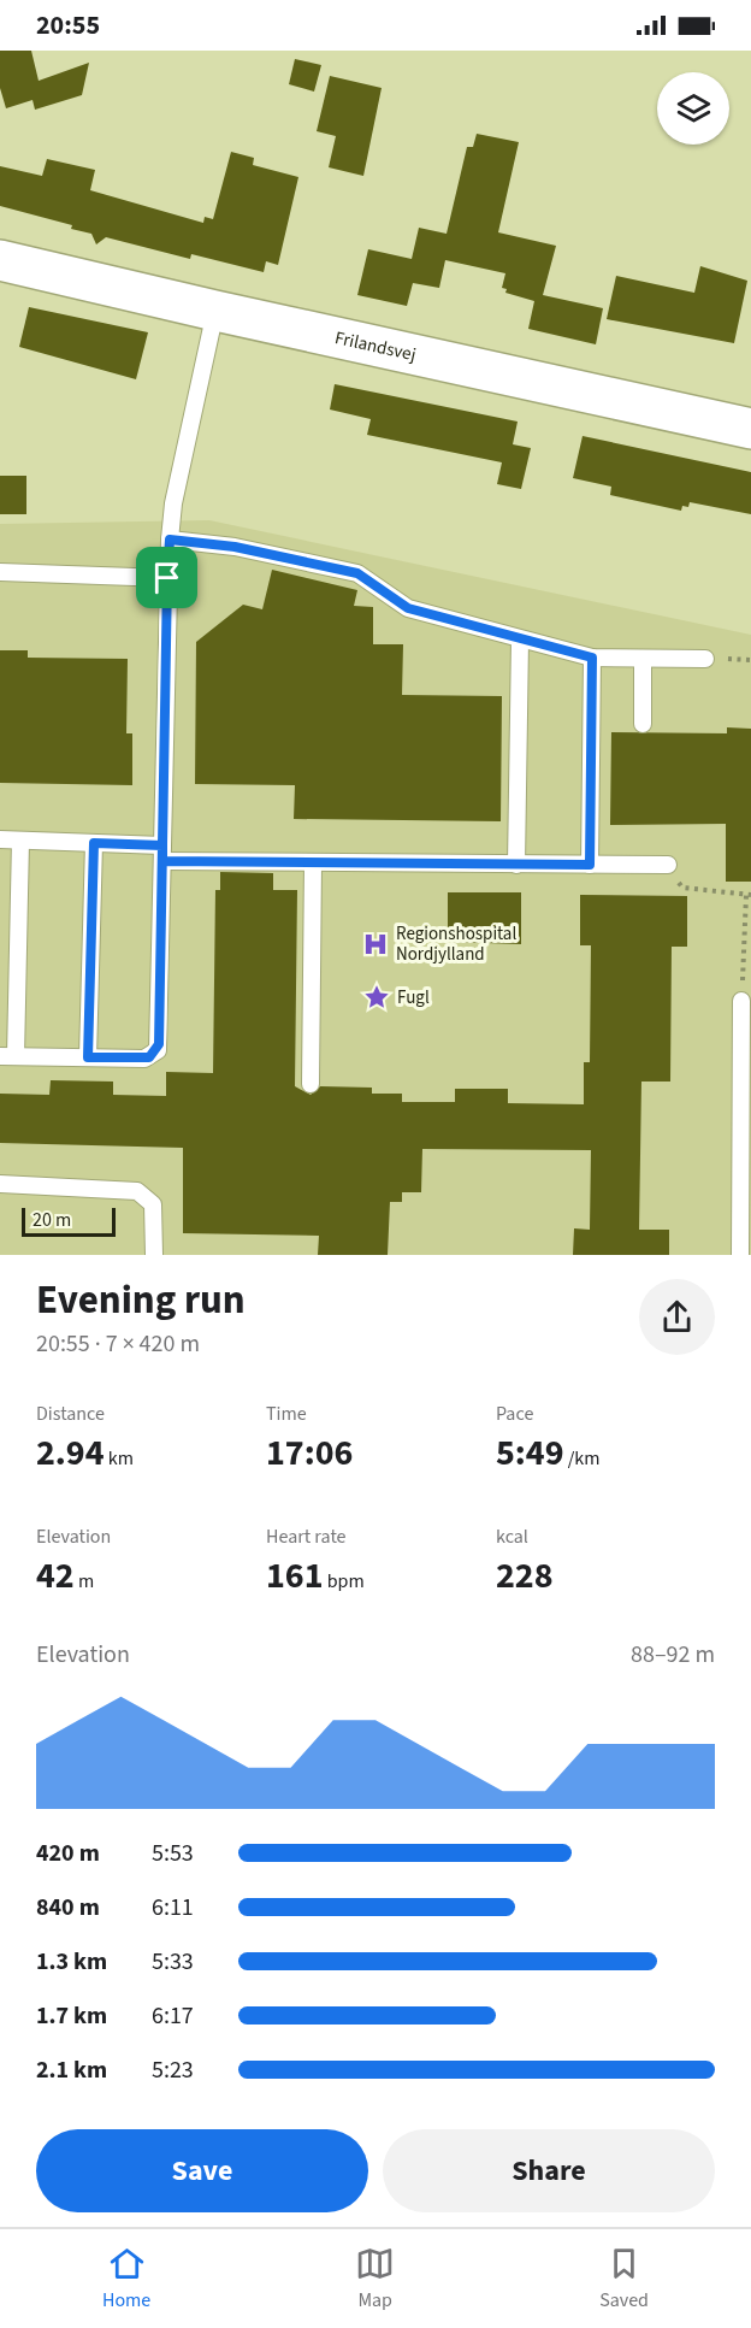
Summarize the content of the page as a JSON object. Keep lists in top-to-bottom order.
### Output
{
  "streets": {
    "street": ["Frilandsvej"]
  },
  "places": {
    "hospital": ["Regionshospital Nordjylland"],
    "place": ["Fugl"]
  },
  "scale_bar": "20 m",
  "page": {
    "status": "20:55",
    "scale": "20 m",
    "heading": ["Evening run", "20:55 · 7 × 420 m"],
    "stats": [
      ["Distance", "2.94 km"],
      ["Time", "17:06"],
      ["Pace", "5:49 /km"],
      ["Elevation", "42 m"],
      ["Heart rate", "161 bpm"],
      ["kcal", "228"]
    ],
    "chart": ["Elevation", "88–92 m"],
    "list": [
      {
        "name": "420 m",
        "note": "5:53"
      },
      {
        "name": "840 m",
        "note": "6:11"
      },
      {
        "name": "1.3 km",
        "note": "5:33"
      },
      {
        "name": "1.7 km",
        "note": "6:17"
      },
      {
        "name": "2.1 km",
        "note": "5:23"
      }
    ],
    "buttons": ["Save", "Share"],
    "tabs": ["Home", "Map", "Saved"]
  }
}
